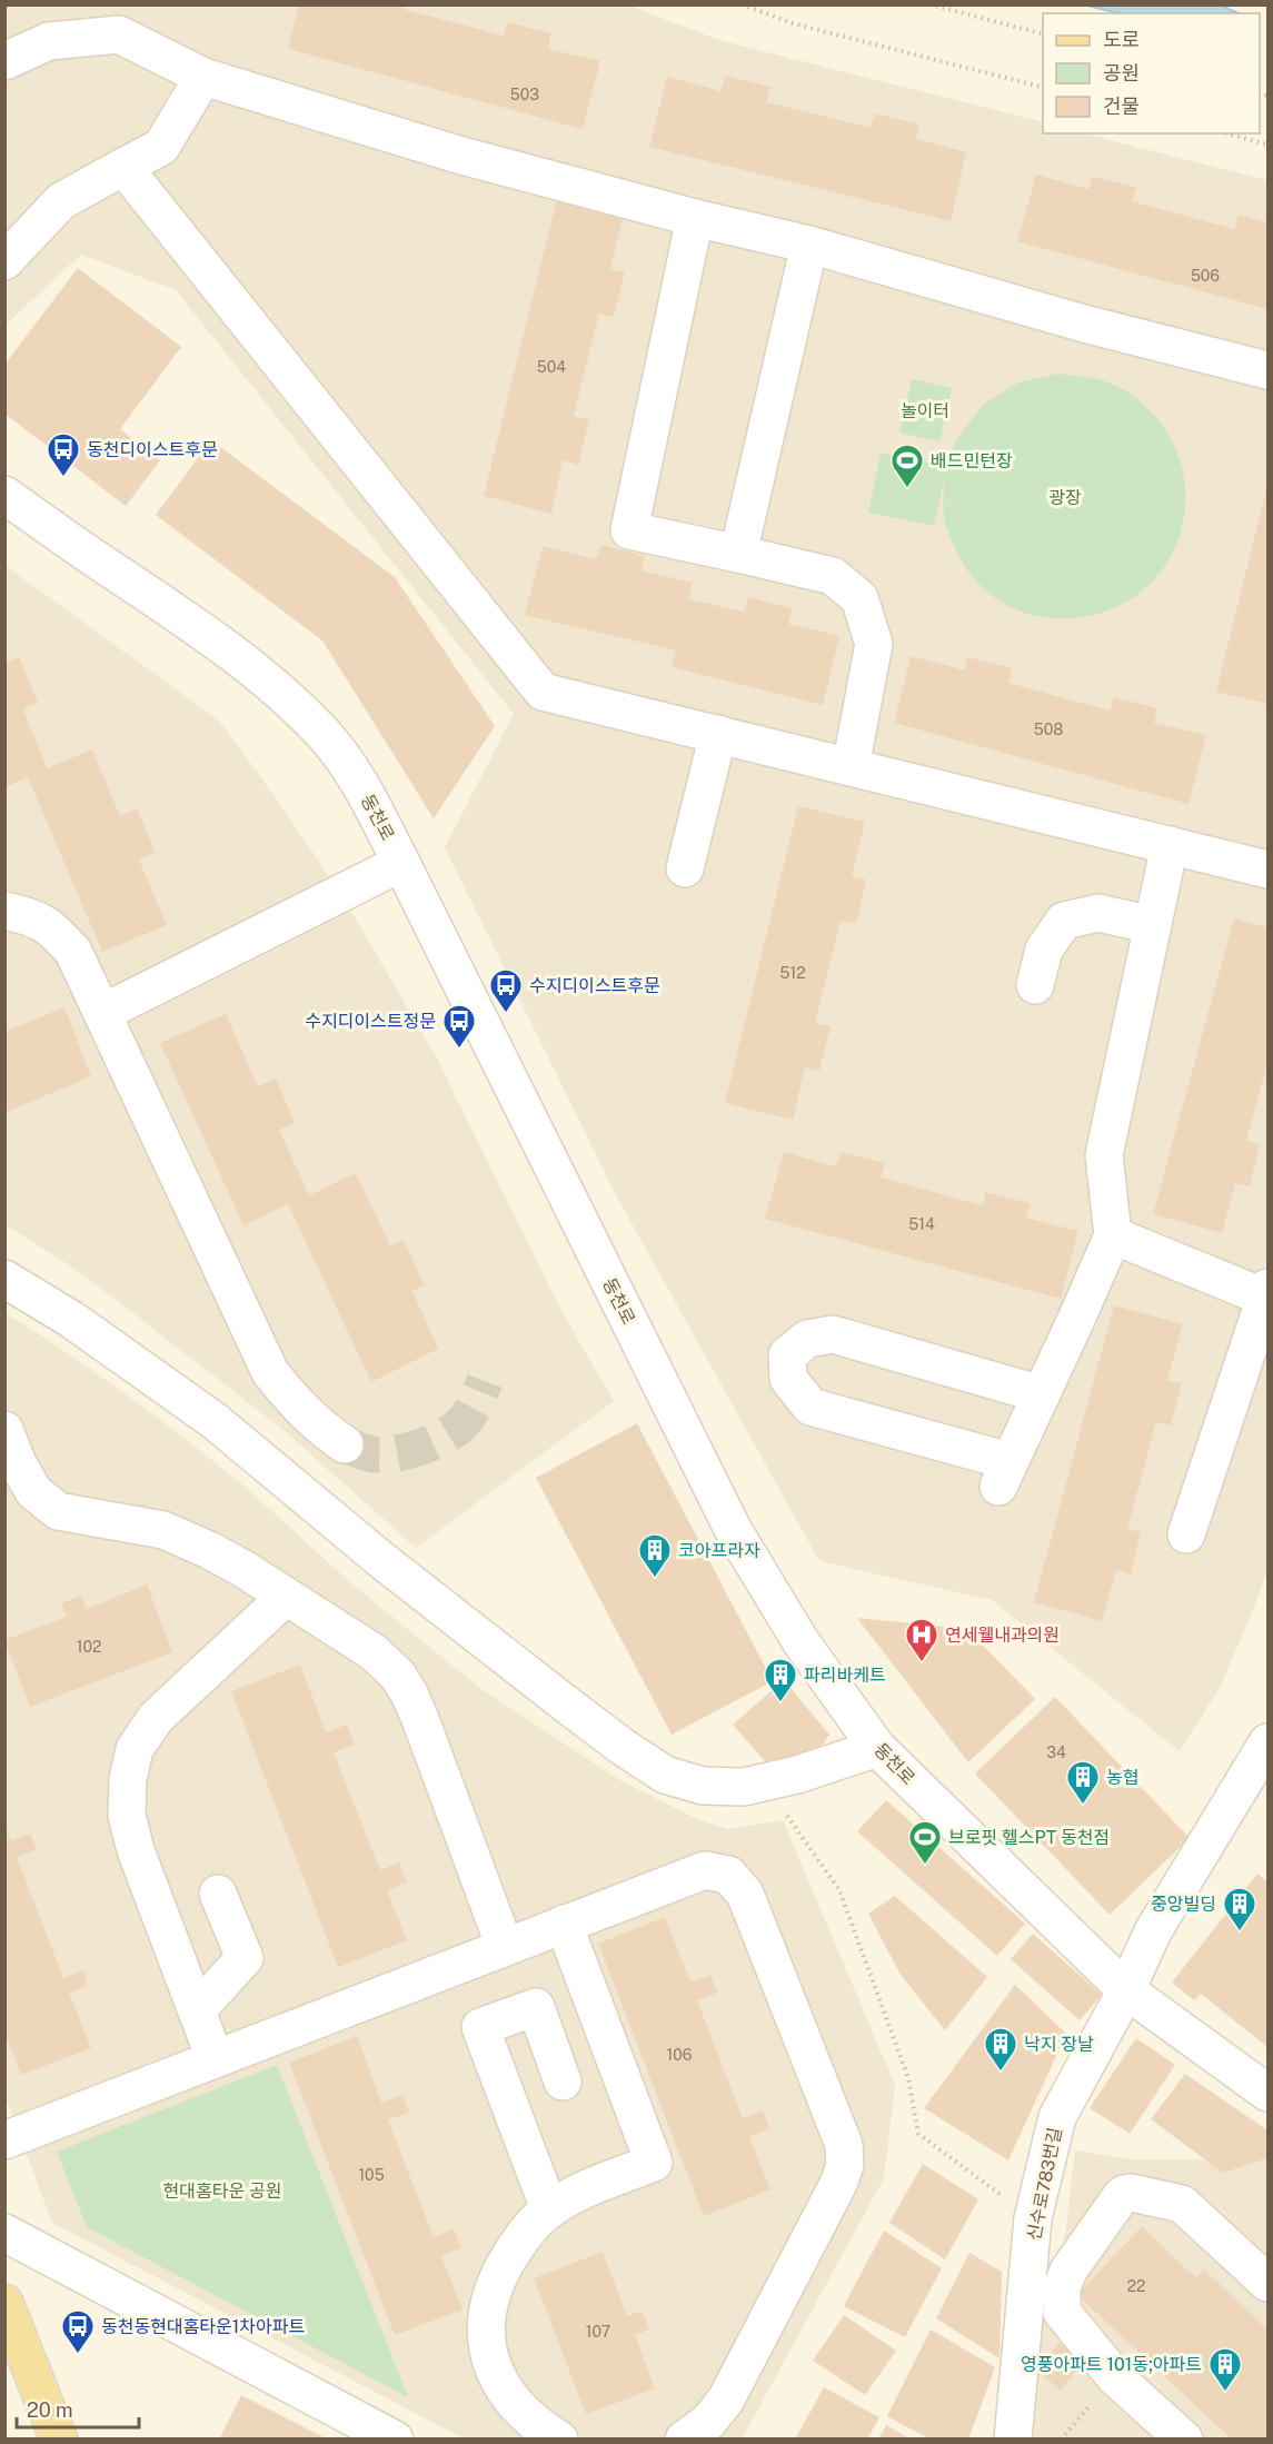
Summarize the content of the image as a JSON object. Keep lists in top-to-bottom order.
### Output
{
  "streets": {
    "street": ["동천로", "신수로783번길"]
  },
  "crossings": [
    ["동천로", "신수로783번길"]
  ],
  "parks": ["놀이터", "광장", "현대홈타운 공원"],
  "places": {
    "bus stop": [
      "동천디이스트후문",
      "수지디이스트후문",
      "수지디이스트정문",
      "동천동현대홈타운1차아파트"
    ],
    "sports": ["배드민턴장", "브로핏 헬스PT 동천점"],
    "building": [
      "코아프라자",
      "파리바케트",
      "농협",
      "중앙빌딩",
      "낙지 장날",
      "영풍아파트 101동;아파트"
    ],
    "hospital": ["연세웰내과의원"]
  },
  "house_numbers": [
    "503",
    "506",
    "504",
    "508",
    "512",
    "514",
    "102",
    "34",
    "106",
    "105",
    "22",
    "107"
  ],
  "legend": ["도로", "공원", "건물"],
  "scale_bar": "20 m"
}
